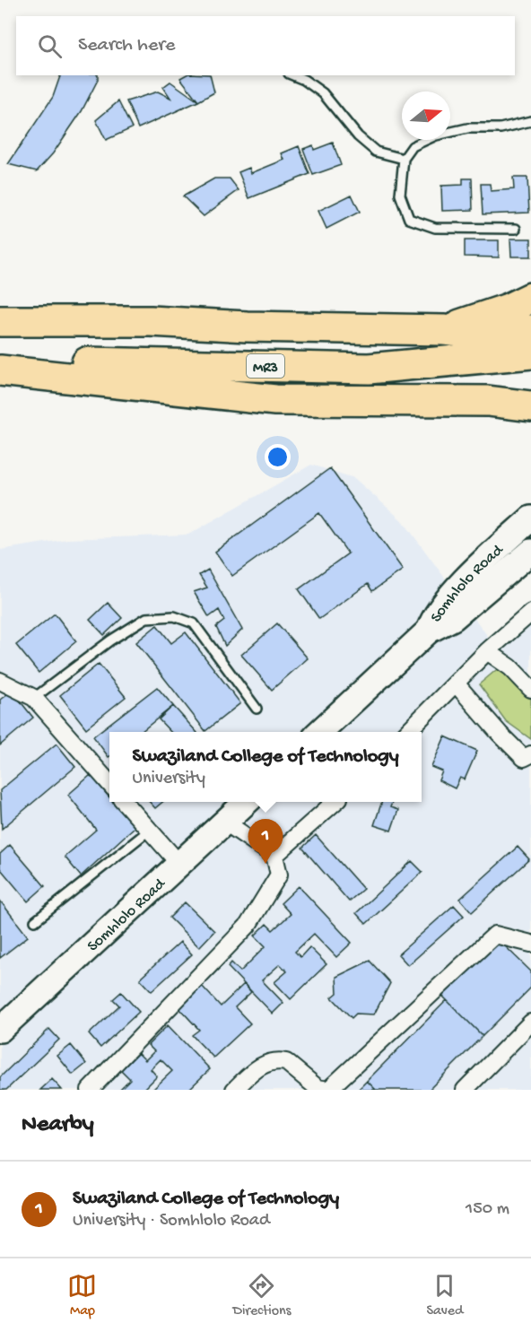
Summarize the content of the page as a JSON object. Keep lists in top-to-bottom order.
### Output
{
  "streets": {
    "highway": ["MR3"],
    "main road": ["Somhlolo Road"]
  },
  "north": "right",
  "page": {
    "search": "Search here",
    "popup": ["Swaziland College of Technology", "University"],
    "pins": "1",
    "heading": "Nearby",
    "list": [
      {
        "mark": "1",
        "name": "Swaziland College of Technology",
        "note": "University · Somhlolo Road",
        "value": "150 m"
      }
    ],
    "nav": ["Map", "Directions", "Saved"]
  }
}
